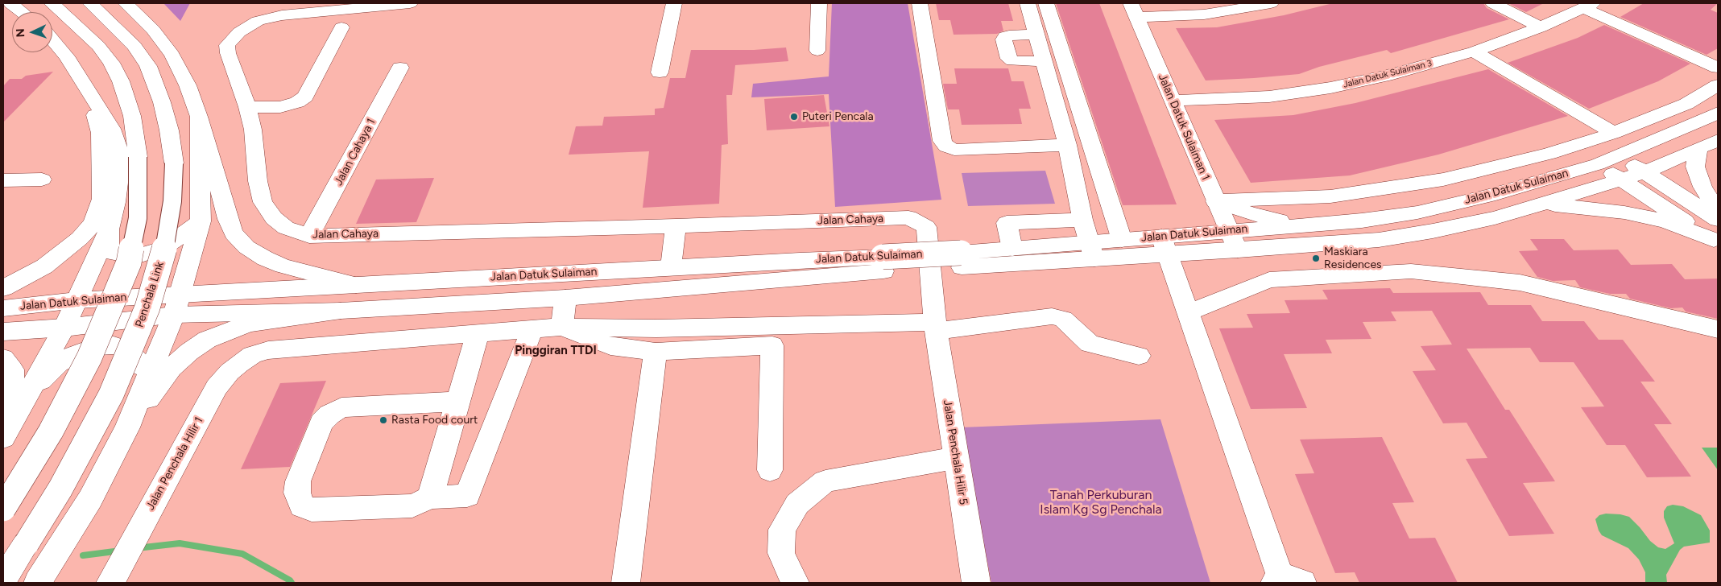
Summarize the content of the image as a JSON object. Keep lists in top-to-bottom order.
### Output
{
  "streets": {
    "main road": [
      "Jalan Datuk Sulaiman 3",
      "Jalan Datuk Sulaiman 1",
      "Jalan Cahaya 1",
      "Jalan Datuk Sulaiman",
      "Jalan Cahaya",
      "Penchala Link",
      "Jalan Penchala Hilir 5",
      "Jalan Penchala Hilir 1"
    ]
  },
  "crossings": [
    ["Jalan Datuk Sulaiman 3", "Jalan Datuk Sulaiman 1"],
    ["Jalan Datuk Sulaiman 1", "Jalan Datuk Sulaiman"],
    ["Jalan Cahaya 1", "Jalan Cahaya"],
    ["Jalan Cahaya", "Jalan Penchala Hilir 5"]
  ],
  "districts": ["Pinggiran TTDI"],
  "parks": ["Tanah Perkuburan Islam Kg Sg Penchala"],
  "places": ["Puteri Pencala", "Maskiara Residences", "Rasta Food court"],
  "north": "left"
}
